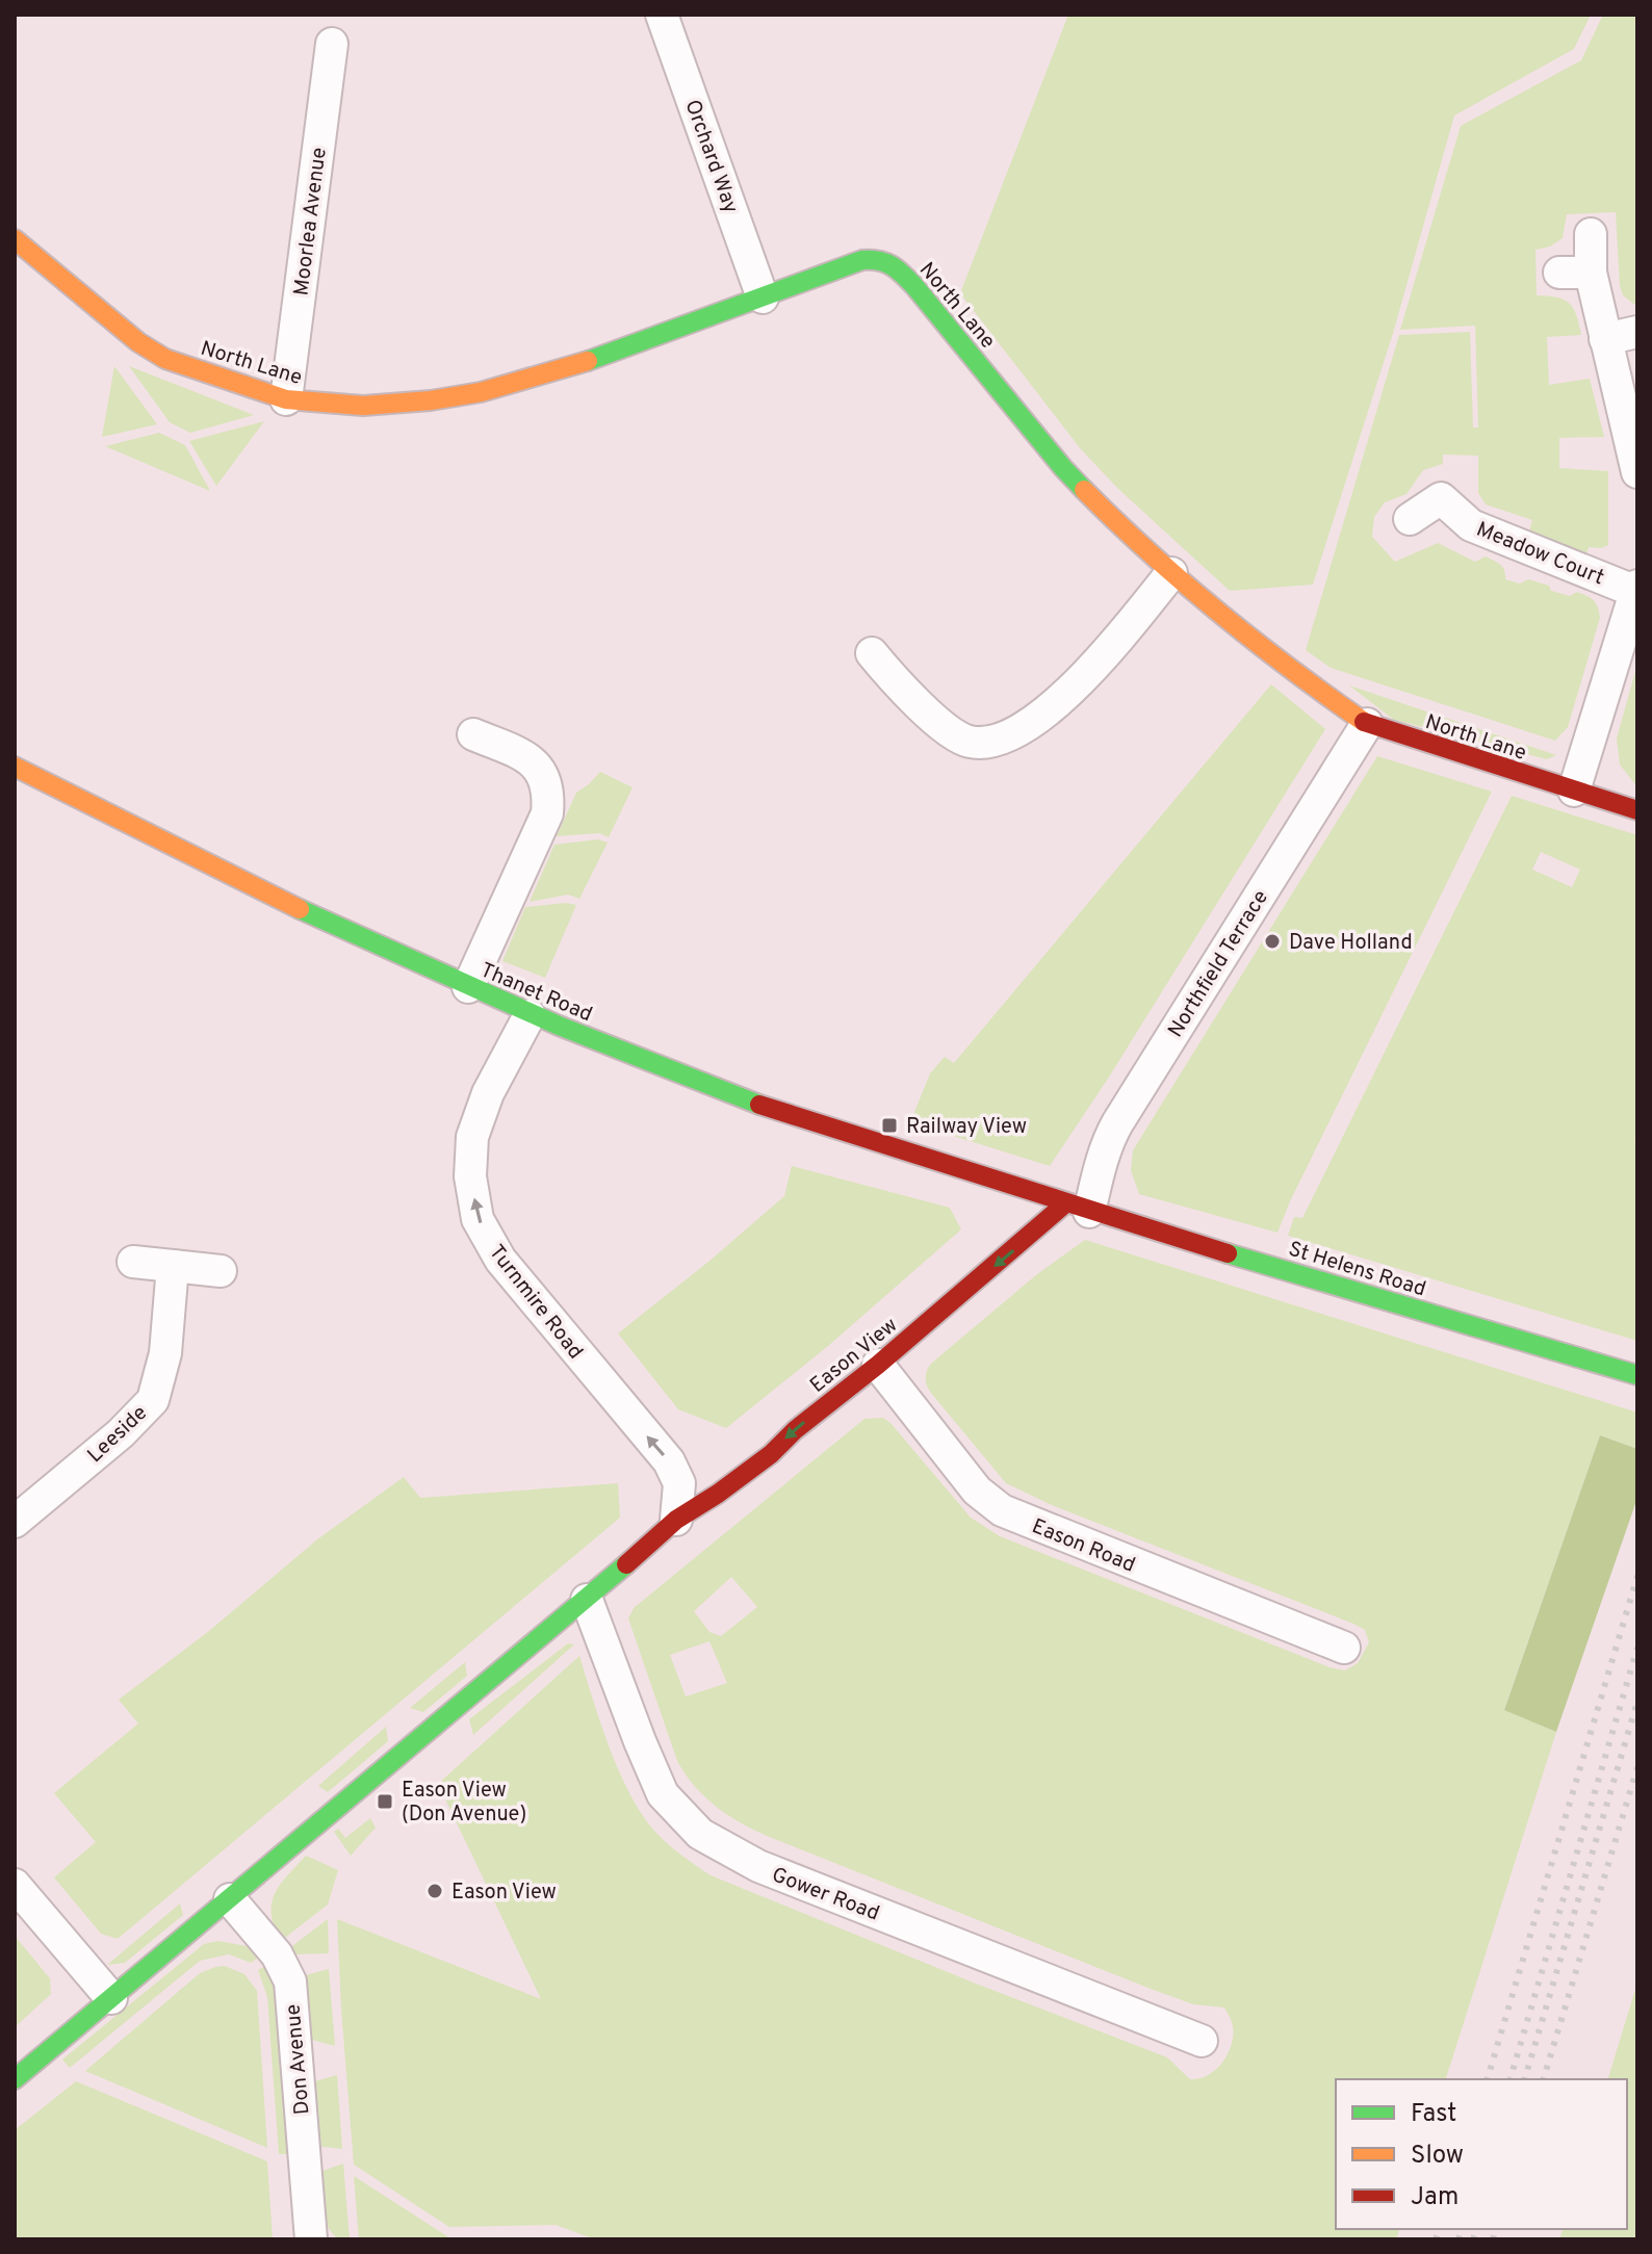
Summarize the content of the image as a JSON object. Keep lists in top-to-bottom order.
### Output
{
  "streets": {
    "street": [
      "Orchard Way",
      "Moorlea Avenue",
      "North Lane",
      "Meadow Court",
      "Northfield Terrace",
      "Thanet Road",
      "St Helens Road",
      "Turnmire Road",
      "Eason View",
      "Leeside",
      "Eason Road",
      "Gower Road",
      "Don Avenue"
    ]
  },
  "crossings": [
    ["Orchard Way", "North Lane"],
    ["Moorlea Avenue", "North Lane"],
    ["North Lane", "Northfield Terrace"],
    ["Northfield Terrace", "Thanet Road"],
    ["Northfield Terrace", "St Helens Road"],
    ["Northfield Terrace", "Eason View"],
    ["Thanet Road", "St Helens Road"],
    ["Thanet Road", "Turnmire Road"],
    ["Thanet Road", "Eason View"],
    ["St Helens Road", "Eason View"],
    ["Turnmire Road", "Eason View"],
    ["Eason View", "Eason Road"],
    ["Eason View", "Gower Road"],
    ["Eason View", "Don Avenue"]
  ],
  "one_way": ["Turnmire Road", "Eason View"],
  "places": {
    "other": ["Dave Holland", "Eason View"],
    "transit": ["Railway View", "Eason View (Don Avenue)"]
  },
  "legend": ["Fast", "Slow", "Jam"]
}
